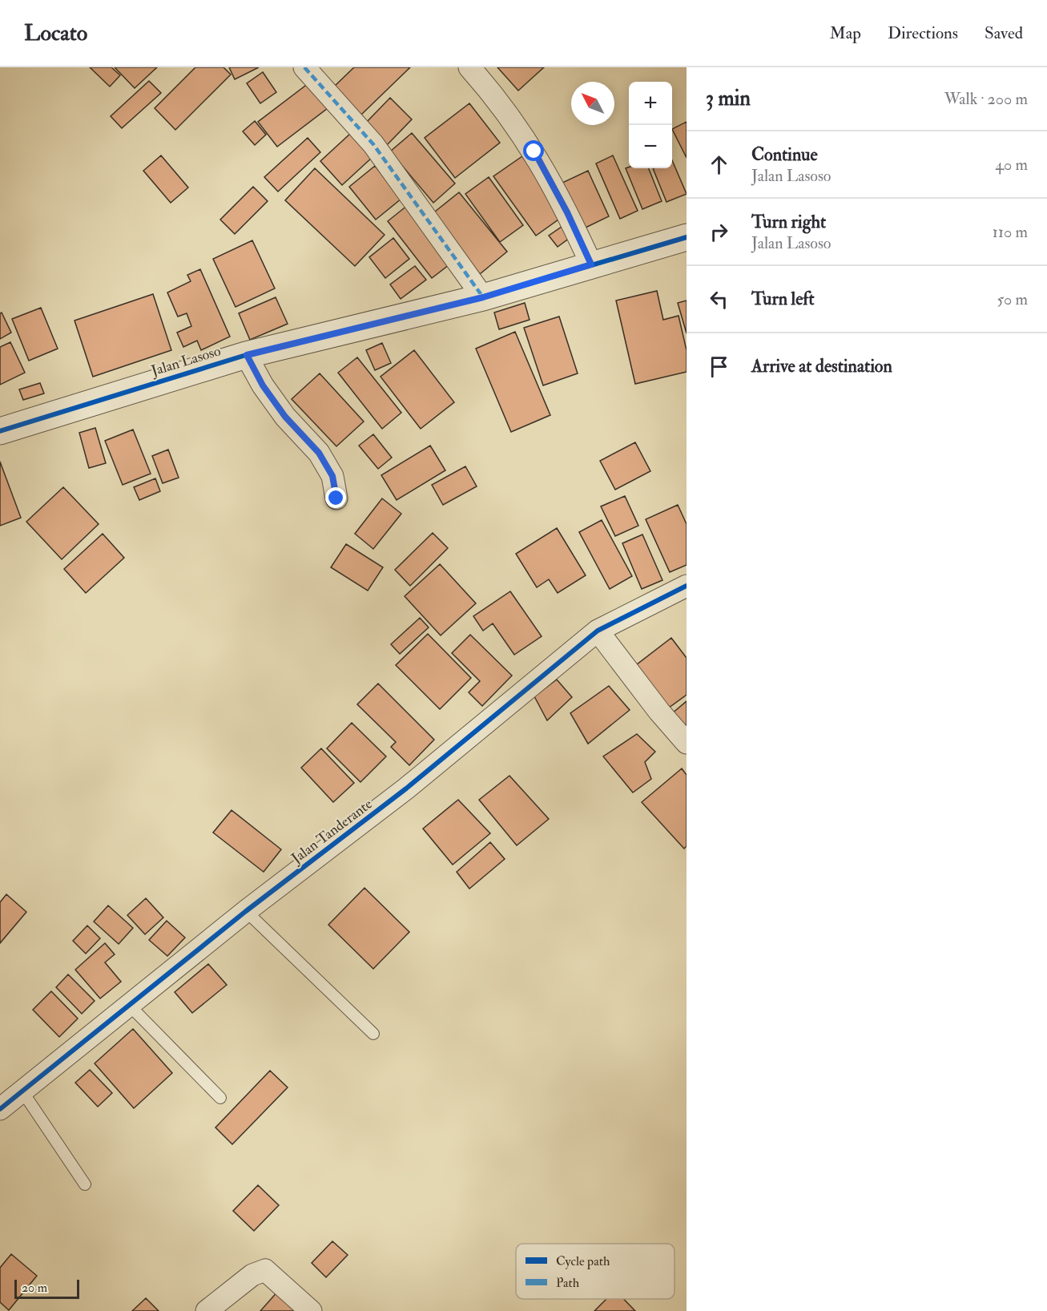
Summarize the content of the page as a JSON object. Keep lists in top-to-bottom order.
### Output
{
  "streets": {
    "street": ["Jalan Lasoso", "Jalan Tanderante"]
  },
  "legend": ["Cycle path", "Path"],
  "scale_bar": "20 m",
  "north": "top left",
  "page": {
    "header": "Locato",
    "nav": ["Map", "Directions", "Saved"],
    "heading": ["3 min", "Walk · 200 m"],
    "map_buttons": ["+", "−"],
    "list": [
      ["Continue", "Jalan Lasoso", "40 m"],
      ["Turn right", "Jalan Lasoso", "110 m"],
      ["Turn left", "50 m"],
      "Arrive at destination"
    ],
    "scale": "20 m"
  }
}
